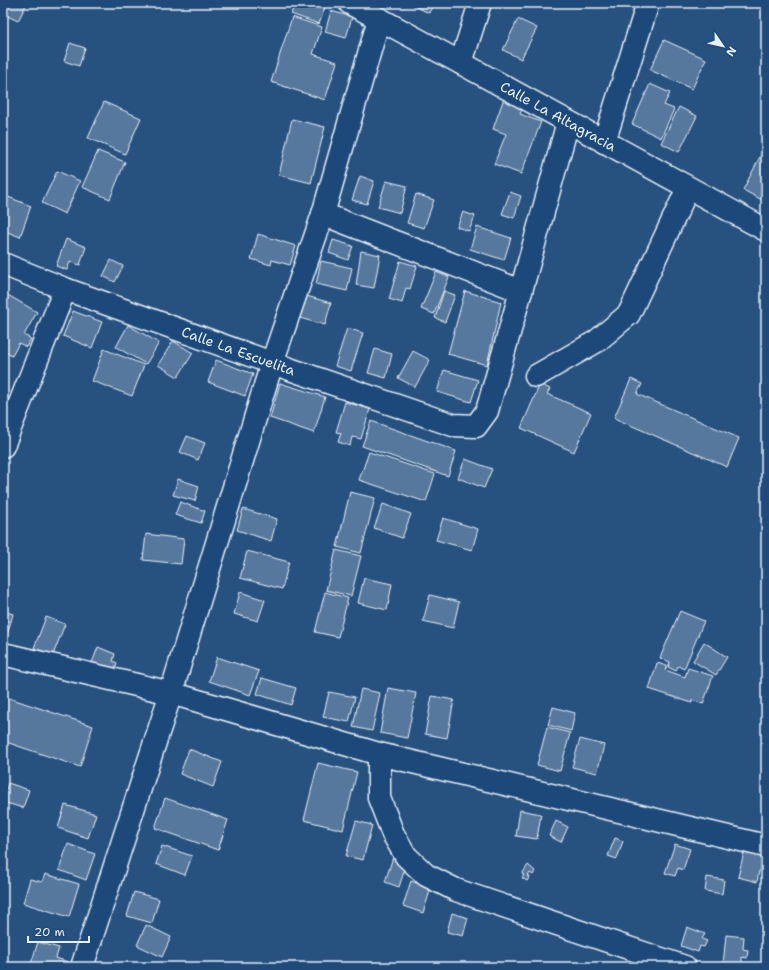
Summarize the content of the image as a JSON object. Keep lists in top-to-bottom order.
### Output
{
  "streets": {
    "street": ["Calle La Altagracia", "Calle La Escuelita"]
  },
  "scale_bar": "20 m",
  "north": "bottom right"
}
